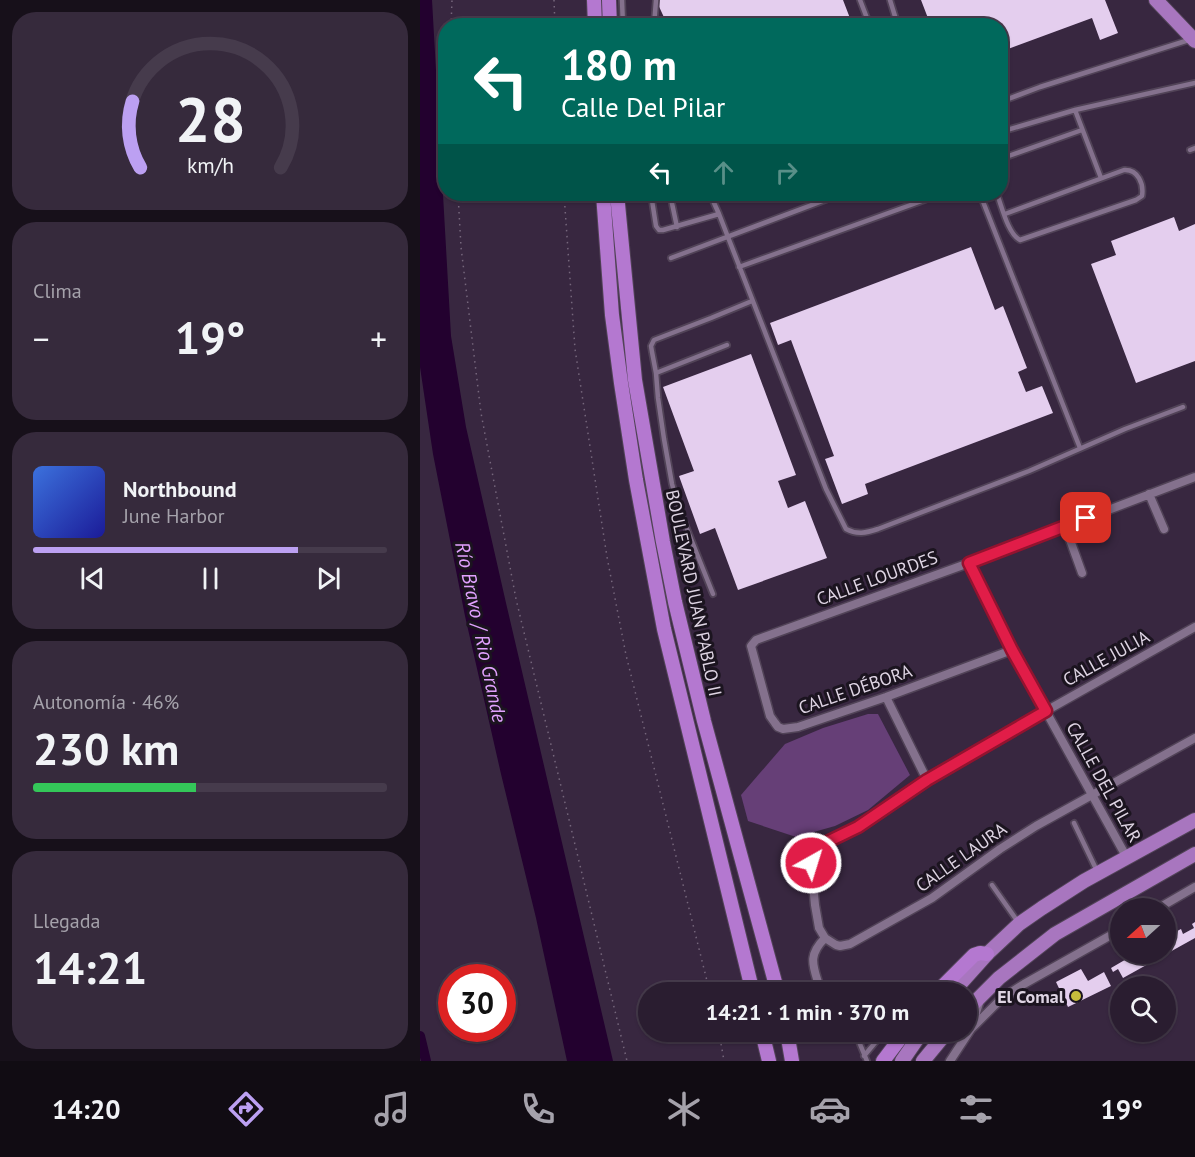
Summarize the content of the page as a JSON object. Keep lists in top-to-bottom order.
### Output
{
  "streets": {
    "highway": ["BOULEVARD JUAN PABLO II"],
    "street": [
      "CALLE LOURDES",
      "CALLE JULIA",
      "CALLE DÉBORA",
      "CALLE DEL PILAR",
      "CALLE LAURA"
    ]
  },
  "crossings": [
    ["CALLE LOURDES", "CALLE DÉBORA"],
    ["CALLE LOURDES", "CALLE DEL PILAR"],
    ["CALLE JULIA", "CALLE DEL PILAR"],
    ["CALLE JULIA", "CALLE LAURA"],
    ["CALLE DÉBORA", "CALLE DEL PILAR"],
    ["CALLE DEL PILAR", "CALLE LAURA"]
  ],
  "water": ["Río Bravo / Rio Grande"],
  "places": ["El Comal"],
  "north": "left",
  "page": {
    "turn": ["180 m", "Calle Del Pilar"],
    "tile": [
      "Clima",
      ["Autonomía · 46%", "230 km"],
      ["Llegada", "14:21"]
    ],
    "heat": ["−", "19°", "+"],
    "song": ["Northbound", "June Harbor"],
    "limit": "30",
    "trip": "14:21 · 1 min · 370 m",
    "tabs": ["14:20", "19°"],
    "gauge": ["28", "km/h"]
  }
}
